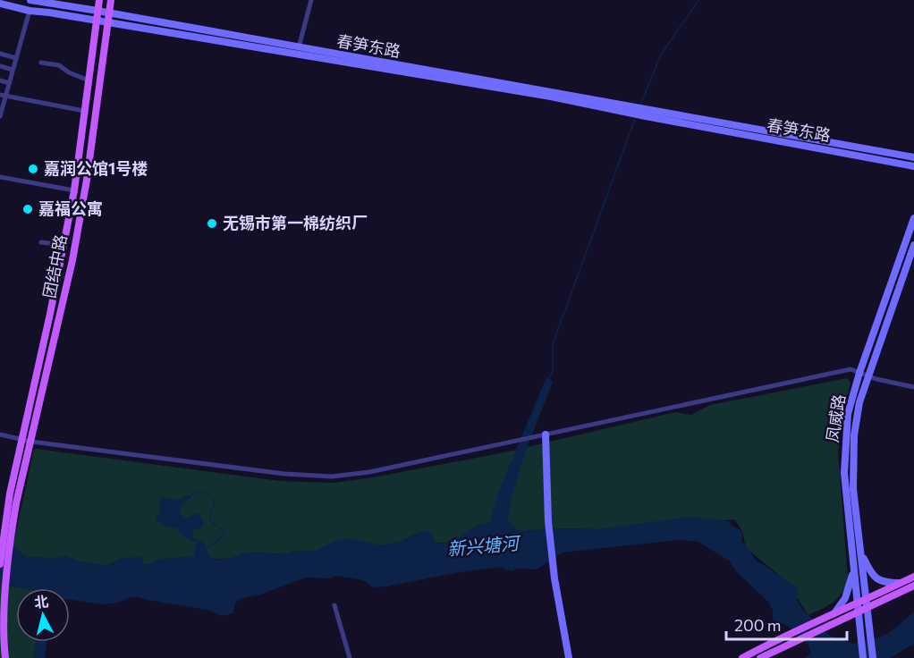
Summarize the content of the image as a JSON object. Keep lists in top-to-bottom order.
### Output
{
  "streets": {
    "main road": ["春笋东路", "团结中路", "凤威路"]
  },
  "crossings": [
    ["春笋东路", "团结中路"]
  ],
  "water": ["新兴塘河"],
  "places": ["嘉润公馆1号楼", "嘉福公寓", "无锡市第一棉纺织厂"],
  "scale_bar": "200 m",
  "north": "top"
}
